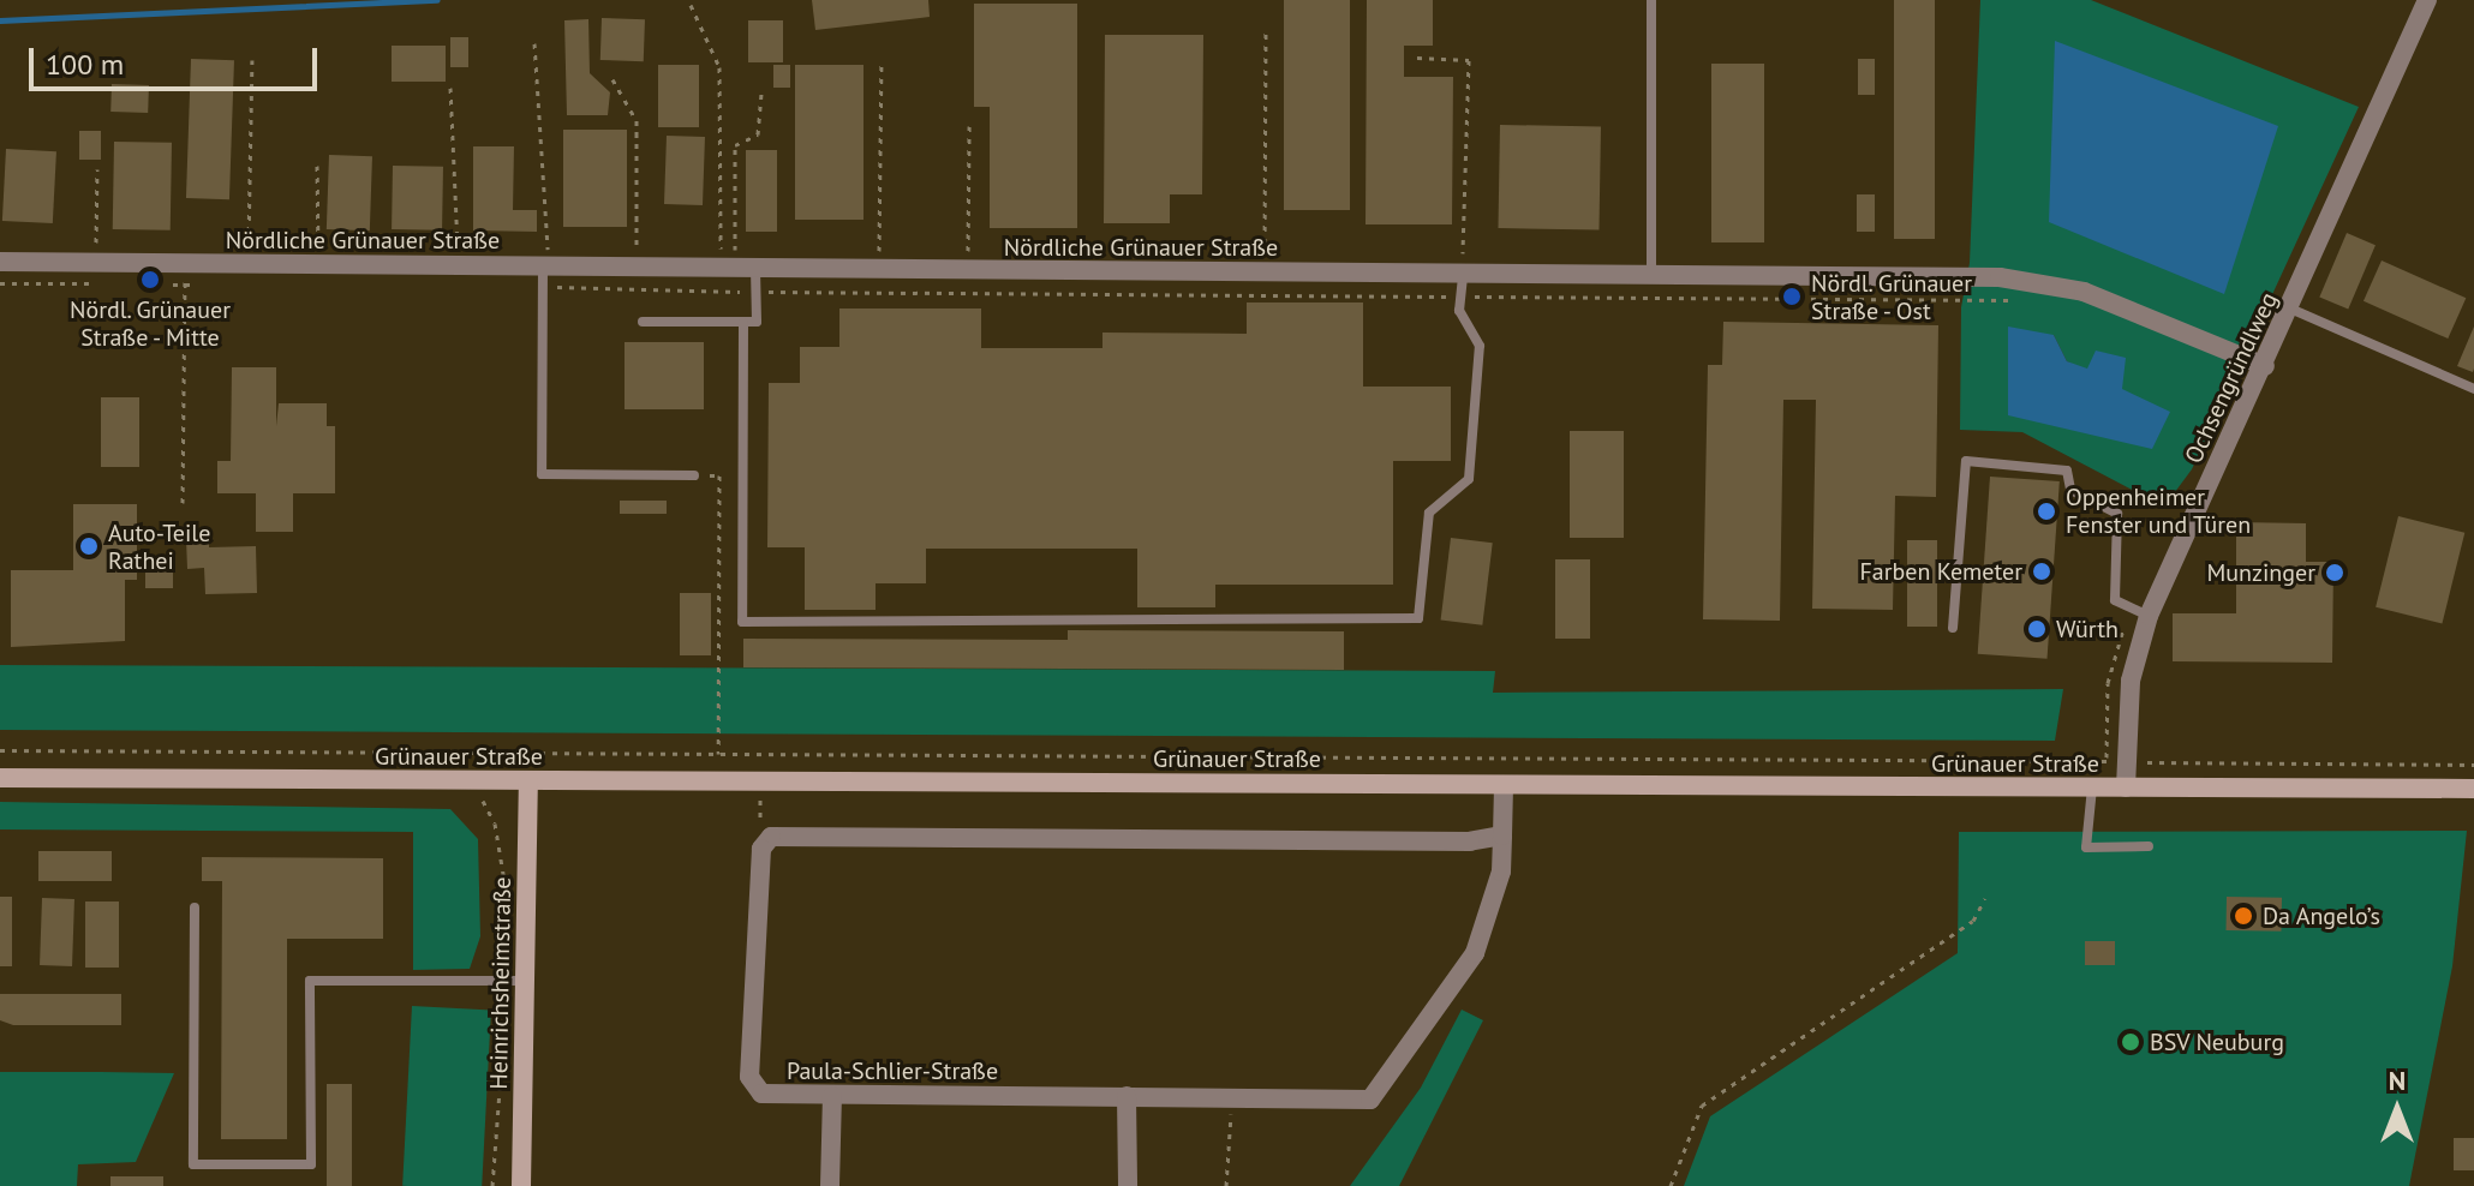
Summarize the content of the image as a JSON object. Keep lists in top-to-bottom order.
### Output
{
  "streets": {
    "street": [
      "Nördliche Grünauer Straße",
      "Ochsengründlweg",
      "Grünauer Straße",
      "Heinrichsheimstraße",
      "Paula-Schlier-Straße"
    ]
  },
  "crossings": [
    ["Nördliche Grünauer Straße", "Ochsengründlweg"],
    ["Ochsengründlweg", "Grünauer Straße"],
    ["Grünauer Straße", "Heinrichsheimstraße"],
    ["Grünauer Straße", "Paula-Schlier-Straße"]
  ],
  "places": [
    "Nördl. Grünauer Straße - Mitte",
    "Nördl. Grünauer Straße - Ost",
    "Oppenheimer Fenster und Türen",
    "Auto-Teile Rathei",
    "Farben Kemeter",
    "Munzinger",
    "Würth",
    "Da Angelo’s",
    "BSV Neuburg"
  ],
  "scale_bar": "100 m",
  "north": "top"
}
